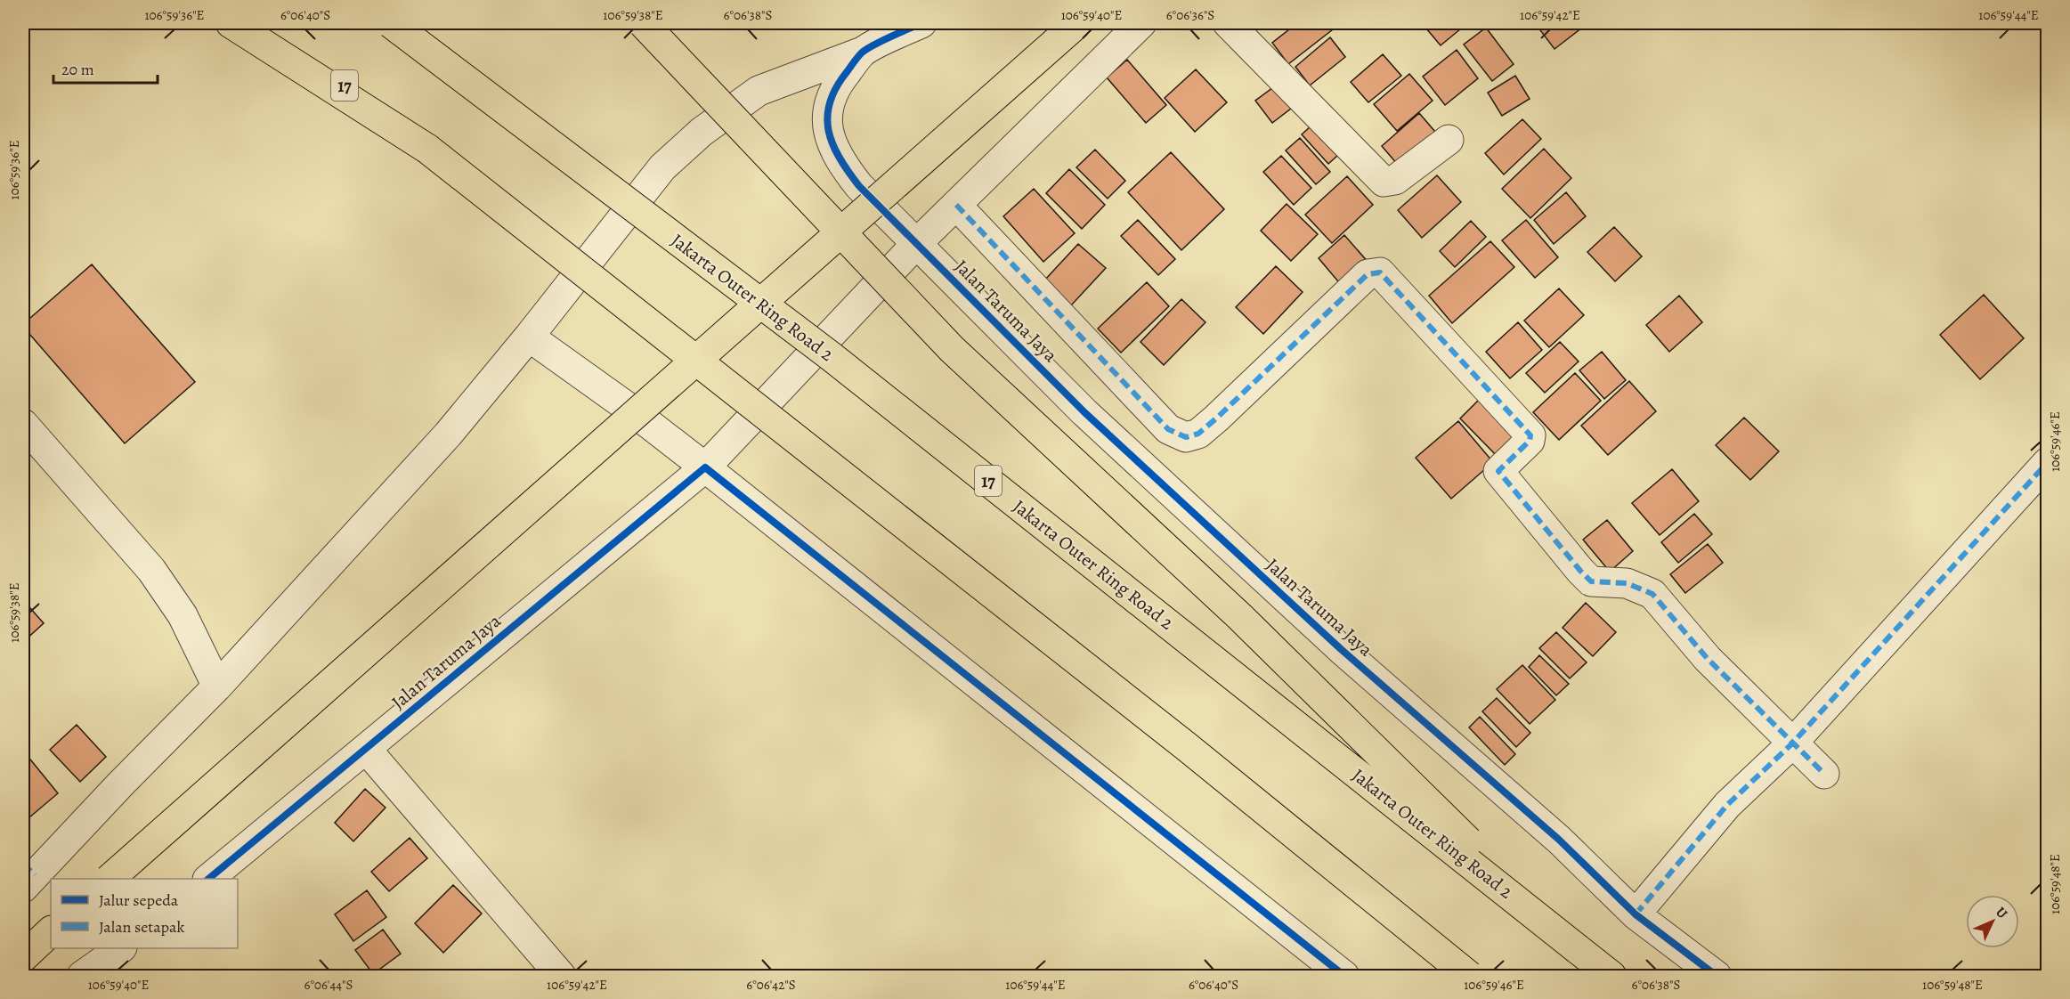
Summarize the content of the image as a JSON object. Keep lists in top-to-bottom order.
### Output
{
  "streets": {
    "main road": ["17", "Jakarta Outer Ring Road 2"],
    "street": ["Jalan Taruma Jaya"]
  },
  "legend": ["Jalur sepeda", "Jalan setapak"],
  "scale_bar": "20 m",
  "north": "top right",
  "coordinates": [
    "106°59'36\"E",
    "6°06'40\"S",
    "106°59'38\"E",
    "6°06'38\"S",
    "106°59'40\"E",
    "6°06'36\"S",
    "106°59'42\"E",
    "106°59'44\"E",
    "106°59'46\"E",
    "106°59'48\"E",
    "6°06'44\"S",
    "6°06'42\"S"
  ]
}
